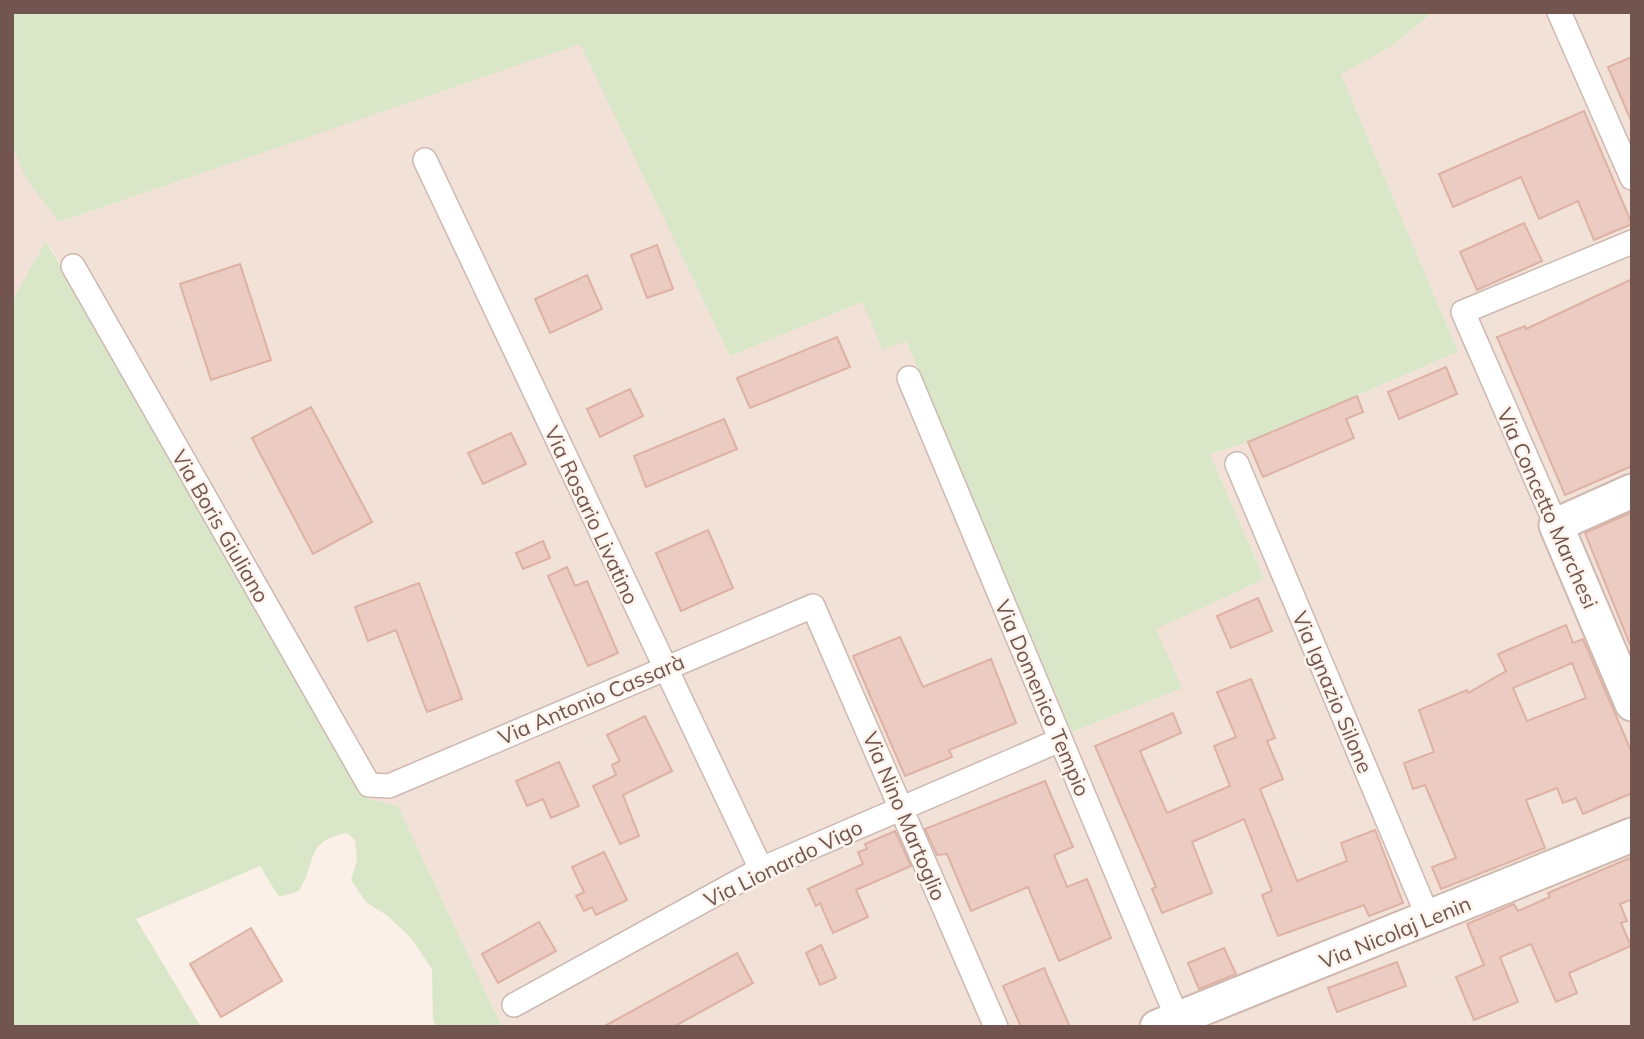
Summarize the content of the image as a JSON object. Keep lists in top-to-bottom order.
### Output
{
  "streets": {
    "main road": ["Via Concetto Marchesi", "Via Nicolaj Lenin"],
    "street": [
      "Via Rosario Livatino",
      "Via Boris Giuliano",
      "Via Ignazio Silone",
      "Via Domenico Tempio",
      "Via Antonio Cassarà",
      "Via Nino Martoglio",
      "Via Lionardo Vigo"
    ]
  },
  "crossings": [
    ["Via Rosario Livatino", "Via Antonio Cassarà"],
    ["Via Rosario Livatino", "Via Lionardo Vigo"],
    ["Via Boris Giuliano", "Via Antonio Cassarà"],
    ["Via Ignazio Silone", "Via Nicolaj Lenin"],
    ["Via Domenico Tempio", "Via Lionardo Vigo"],
    ["Via Domenico Tempio", "Via Nicolaj Lenin"],
    ["Via Antonio Cassarà", "Via Nino Martoglio"],
    ["Via Nino Martoglio", "Via Lionardo Vigo"]
  ]
}
